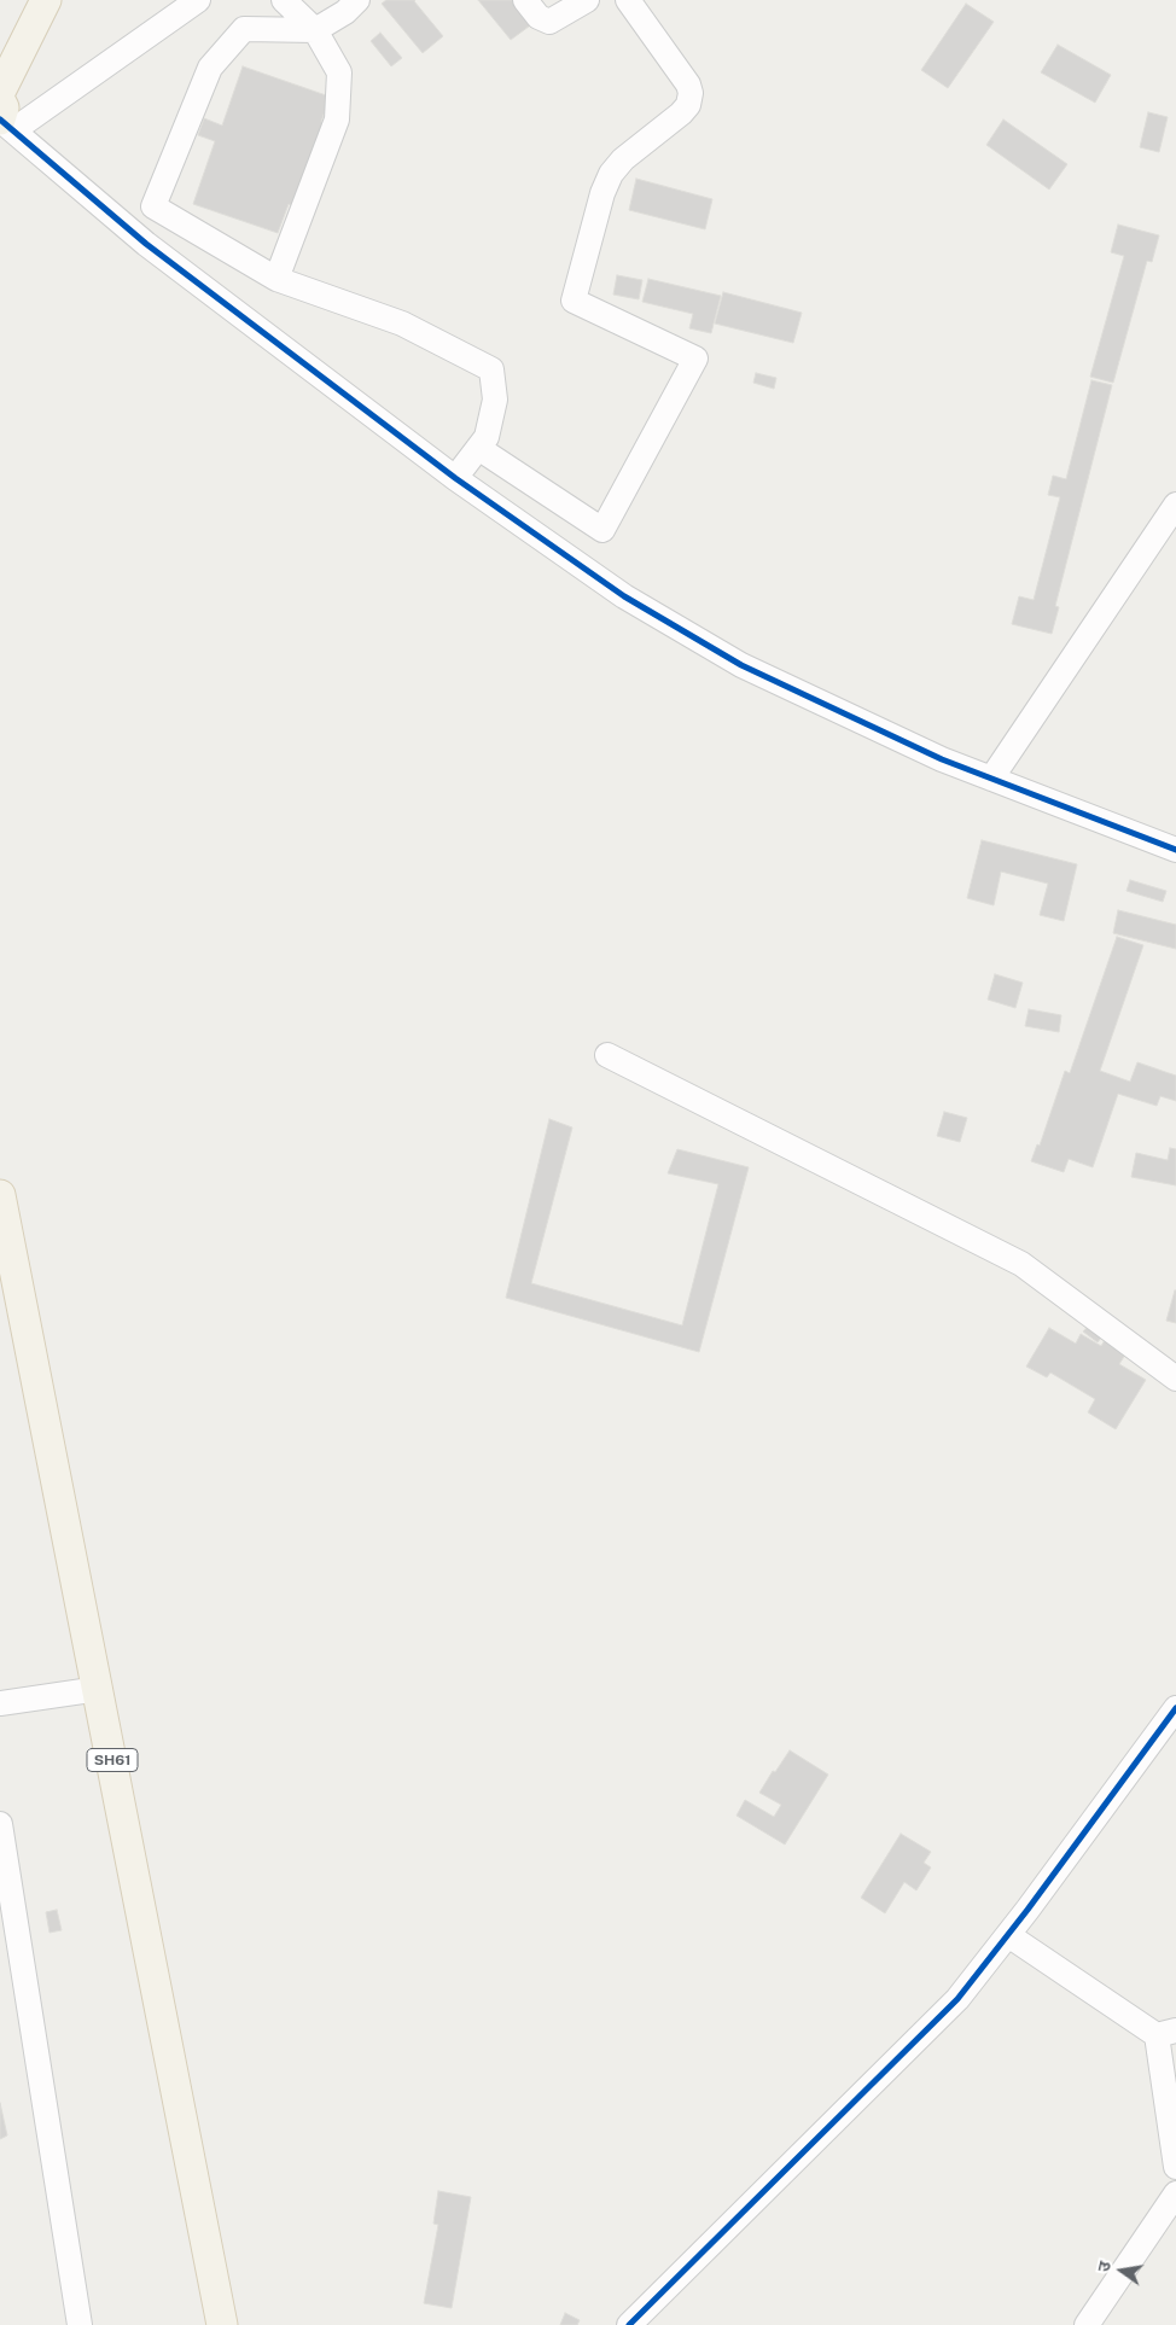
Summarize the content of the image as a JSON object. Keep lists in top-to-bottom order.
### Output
{
  "streets": {
    "main road": ["SH61"]
  },
  "north": "left"
}
